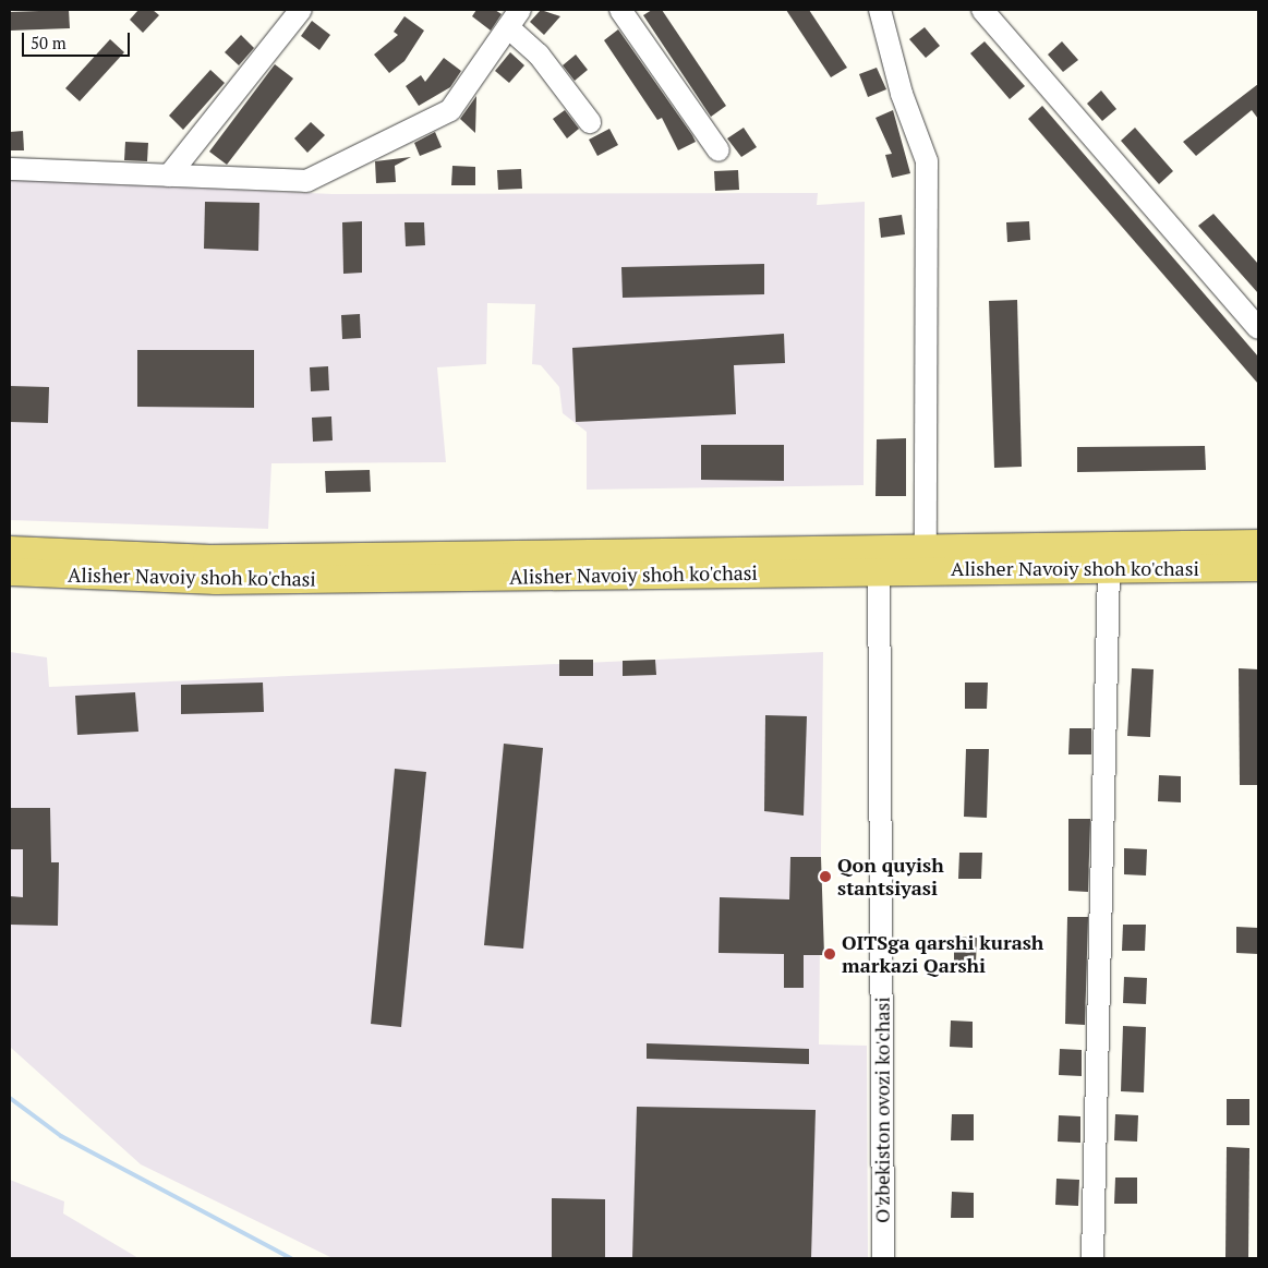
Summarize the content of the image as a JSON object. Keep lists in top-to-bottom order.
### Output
{
  "streets": {
    "main road": ["Alisher Navoiy shoh ko'chasi"],
    "street": ["O'zbekiston ovozi ko'chasi"]
  },
  "crossings": [
    ["Alisher Navoiy shoh ko'chasi", "O'zbekiston ovozi ko'chasi"]
  ],
  "places": ["Qon quyish stantsiyasi", "OITSga qarshi kurash markazi Qarshi"],
  "scale_bar": "50 m"
}
